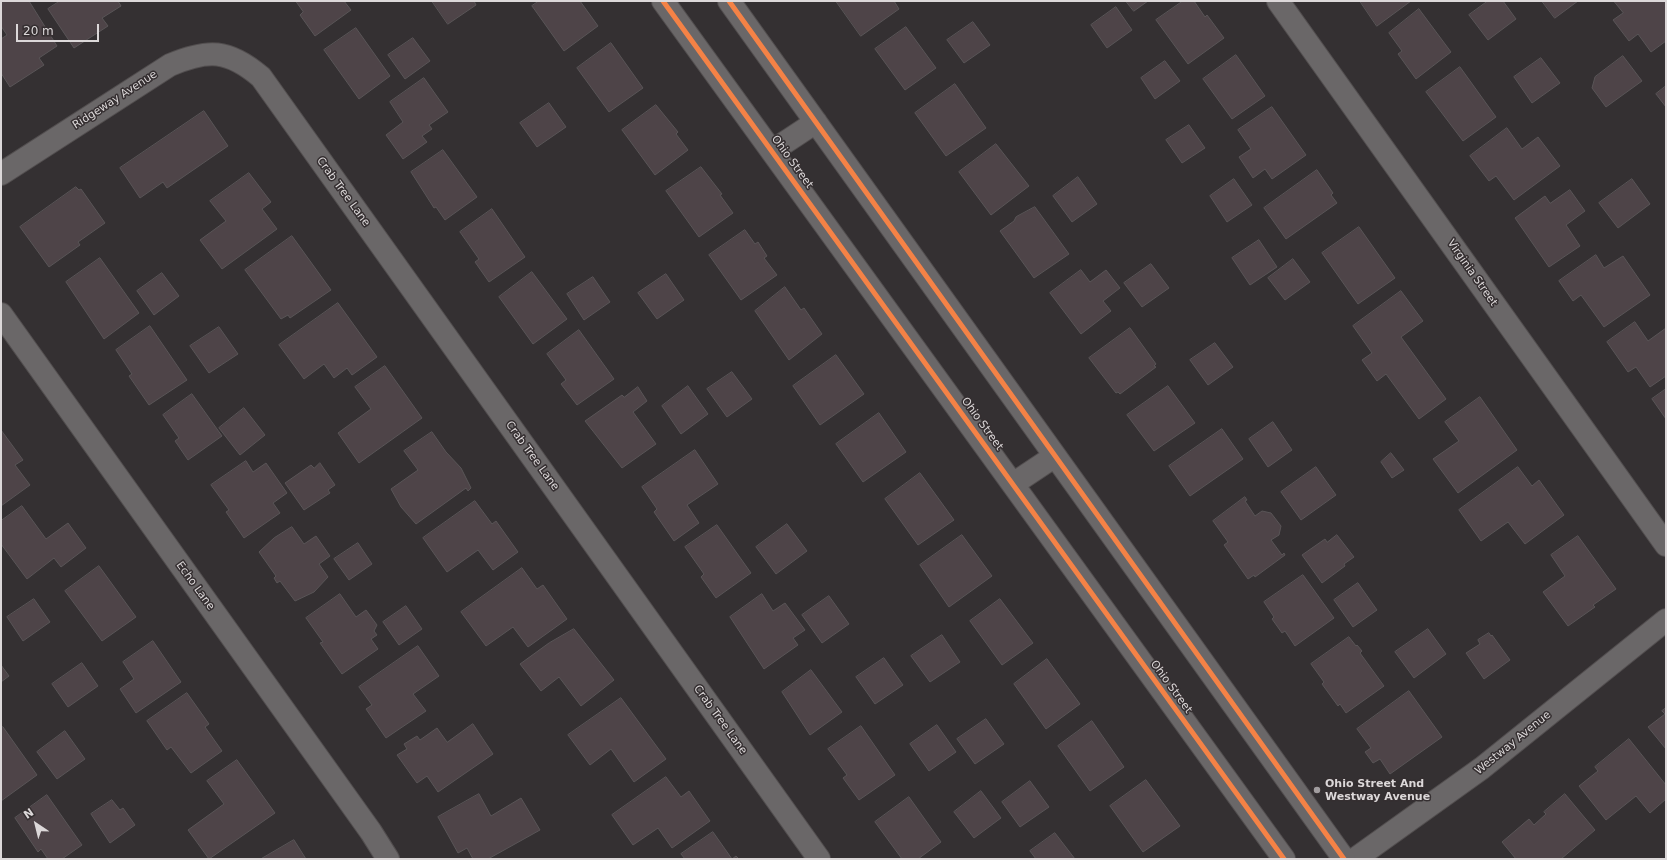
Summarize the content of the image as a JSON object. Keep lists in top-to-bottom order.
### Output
{
  "streets": {
    "street": [
      "Ridgeway Avenue",
      "Ohio Street",
      "Crab Tree Lane",
      "Virginia Street",
      "Echo Lane",
      "Westway Avenue"
    ]
  },
  "crossings": [
    ["Ridgeway Avenue", "Crab Tree Lane"]
  ],
  "places": ["Ohio Street And Westway Avenue"],
  "scale_bar": "20 m",
  "north": "top left"
}
